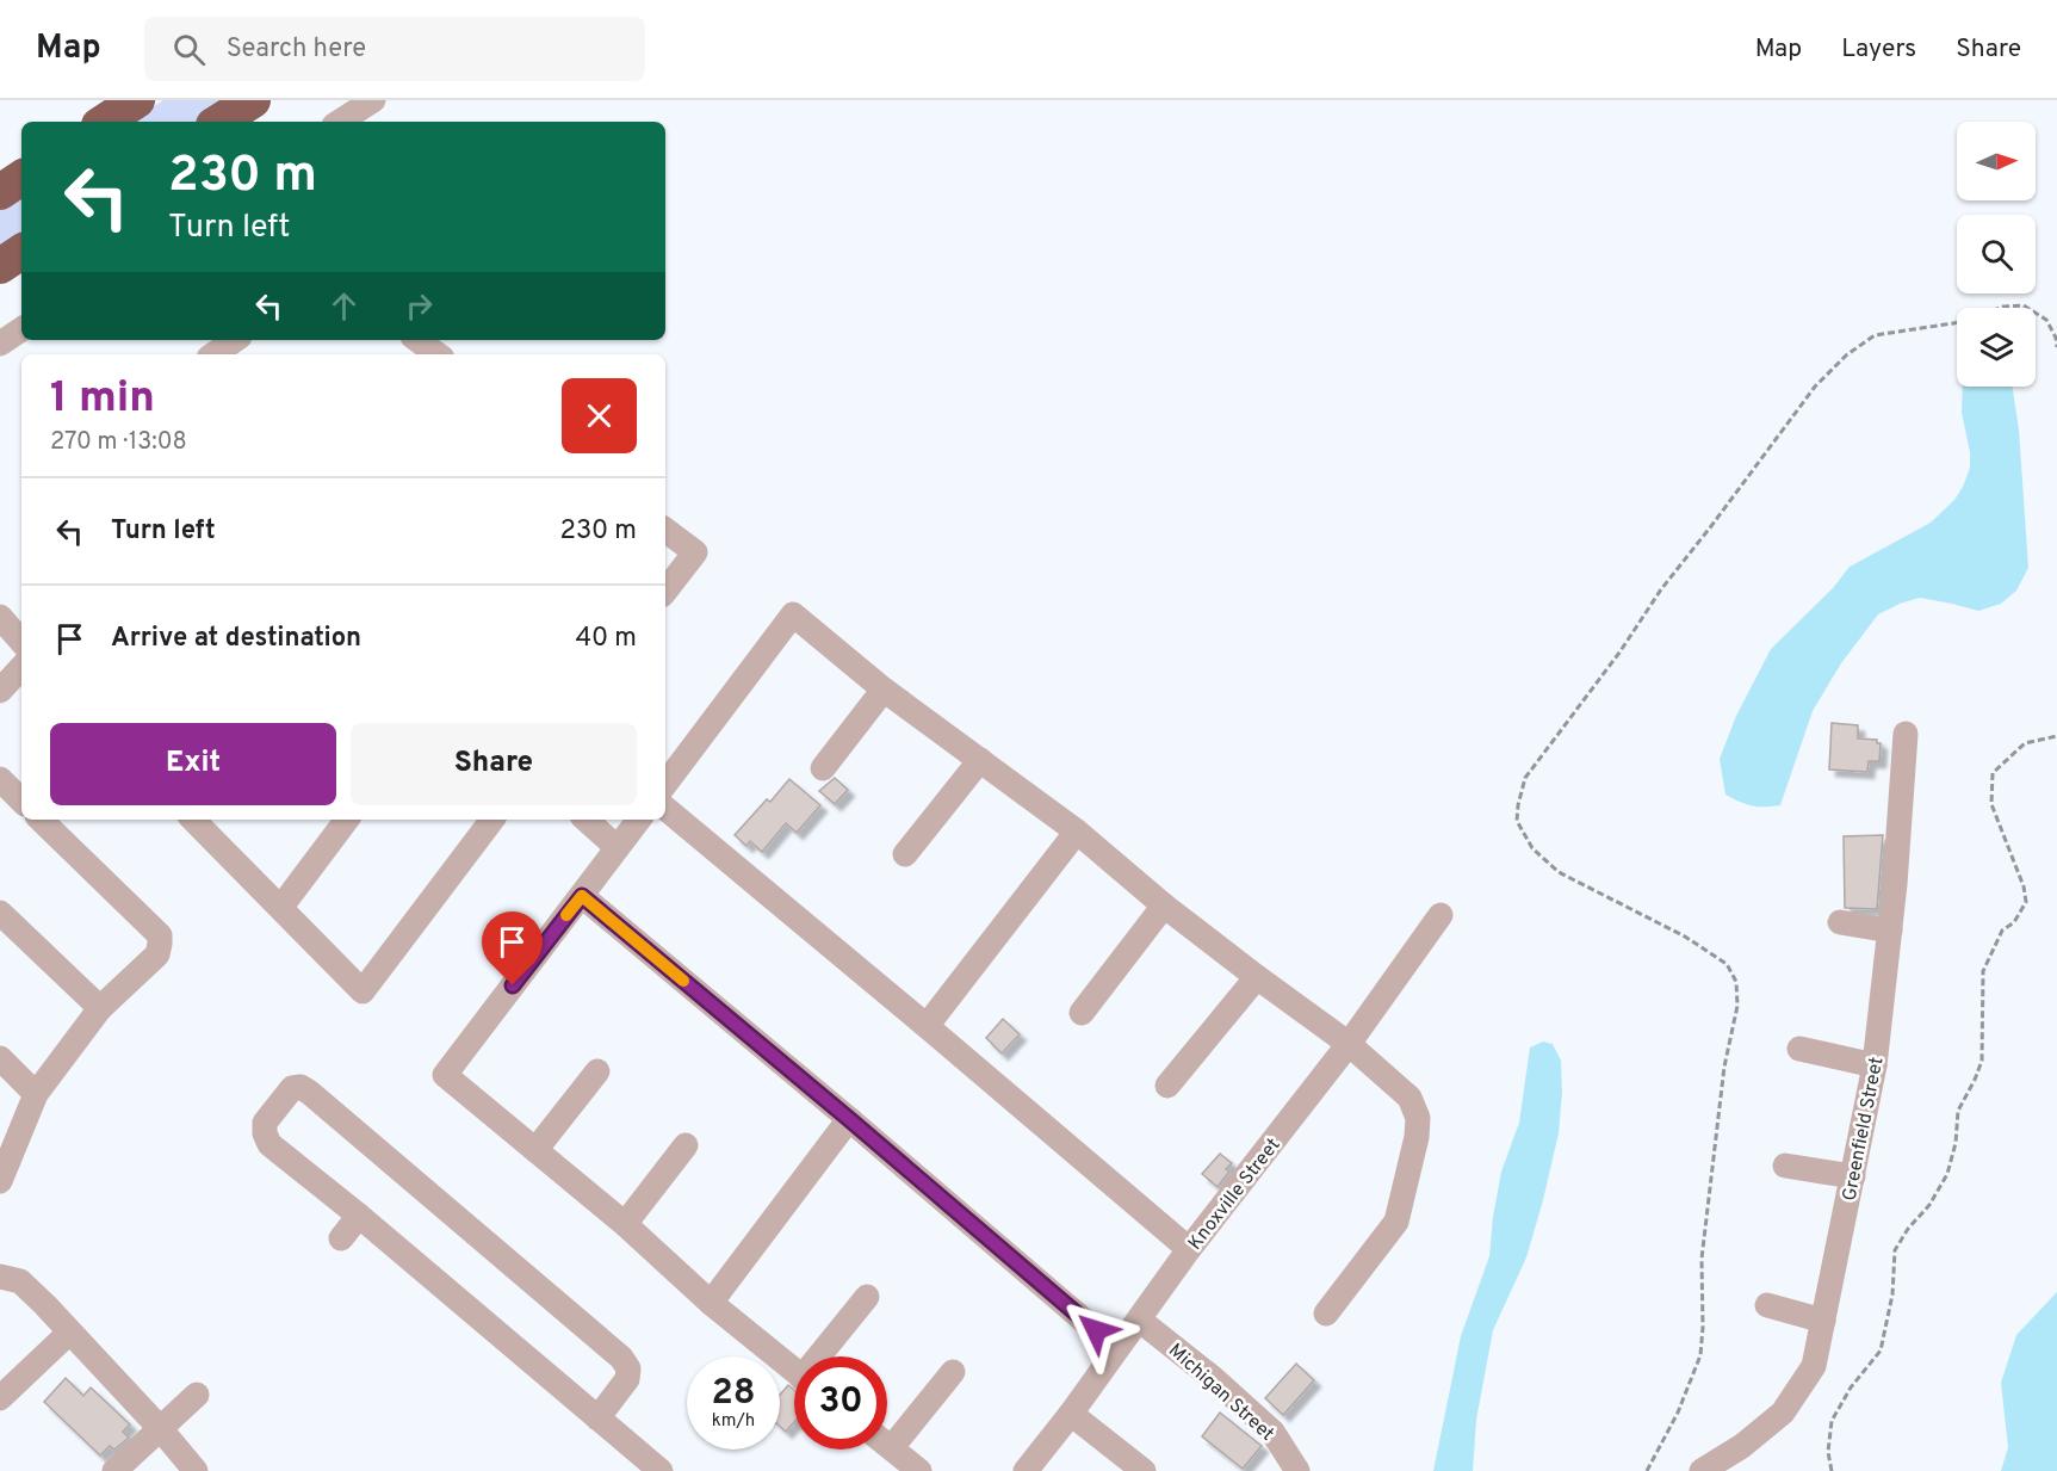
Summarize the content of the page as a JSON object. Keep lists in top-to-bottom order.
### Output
{
  "streets": {
    "street": ["Greenfield Street", "Knoxville Street", "Michigan Street"]
  },
  "crossings": [
    ["Knoxville Street", "Michigan Street"]
  ],
  "north": "right",
  "page": {
    "header": "Map",
    "search": "Search here",
    "nav": ["Map", "Layers", "Share"],
    "turn": ["230 m", "Turn left"],
    "heading": ["1 min", "270 m · 13:08"],
    "list": [
      {
        "name": "Turn left",
        "value": "230 m"
      },
      {
        "name": "Arrive at destination",
        "value": "40 m"
      }
    ],
    "buttons": ["Exit", "Share"],
    "speed": "28 km/h",
    "limit": "30"
  }
}
